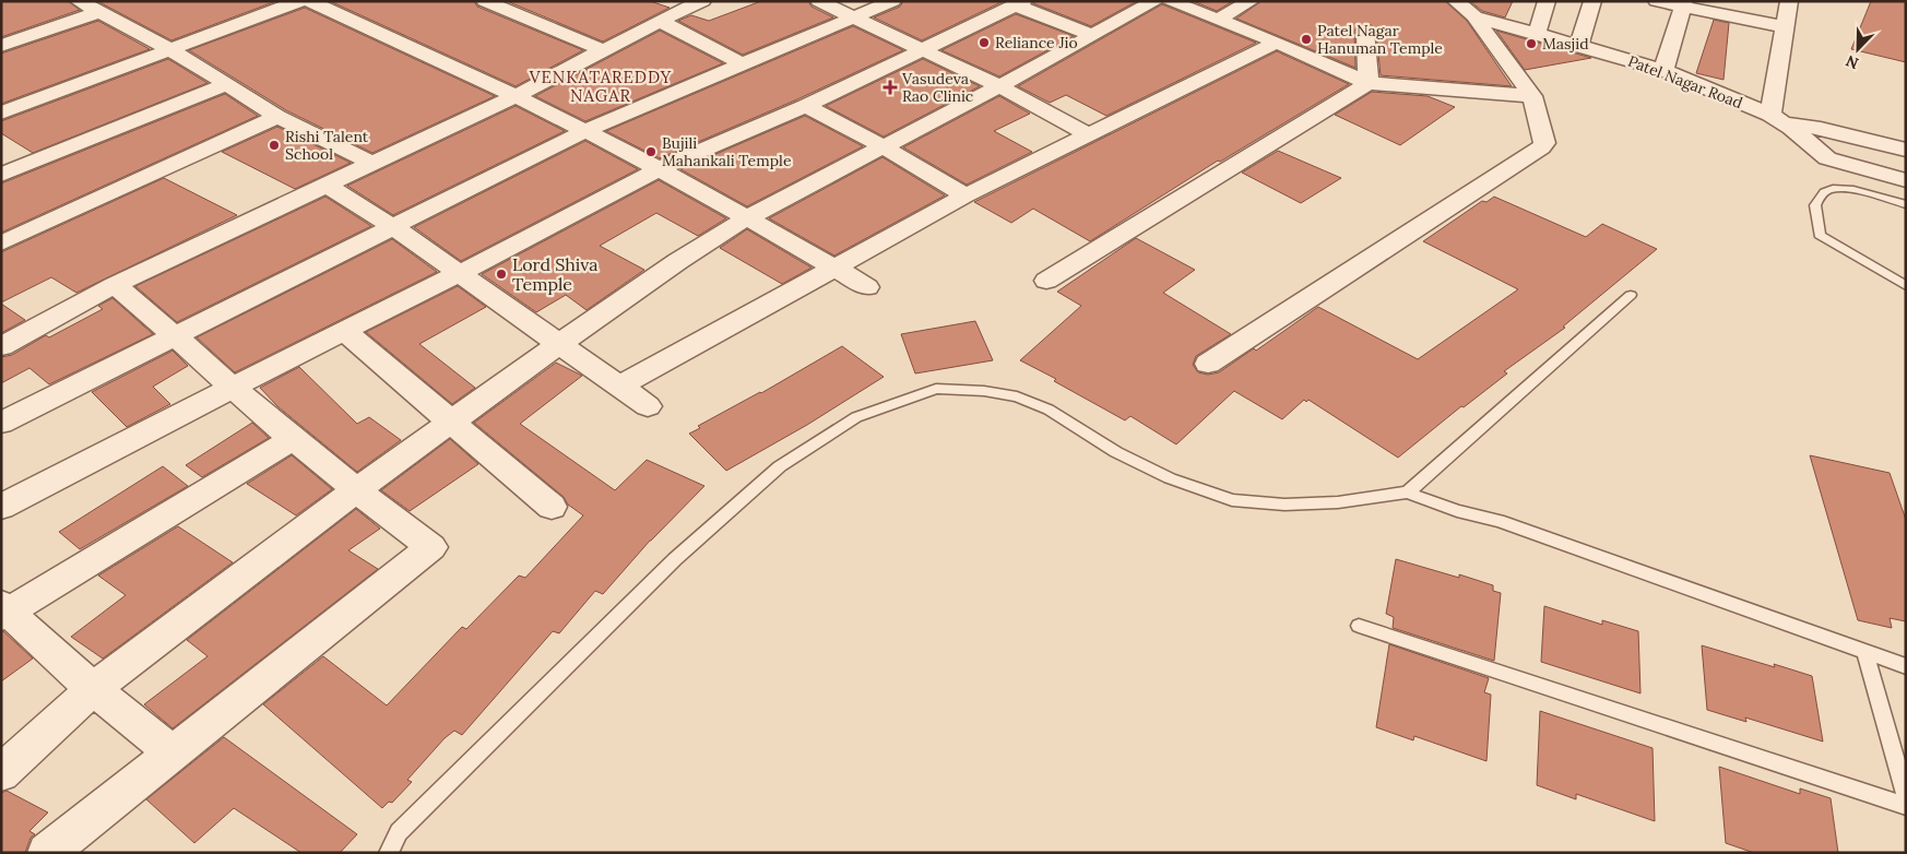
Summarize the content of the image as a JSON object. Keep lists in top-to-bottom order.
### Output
{
  "streets": {
    "street": ["Patel Nagar Road"]
  },
  "districts": ["VENKATAREDDY NAGAR"],
  "places": {
    "other": [
      "Patel Nagar Hanuman Temple",
      "Reliance Jio",
      "Masjid",
      "Rishi Talent School",
      "Bujili Mahankali Temple",
      "Lord Shiva Temple"
    ],
    "health": ["Vasudeva Rao Clinic"]
  },
  "north": "bottom left"
}
